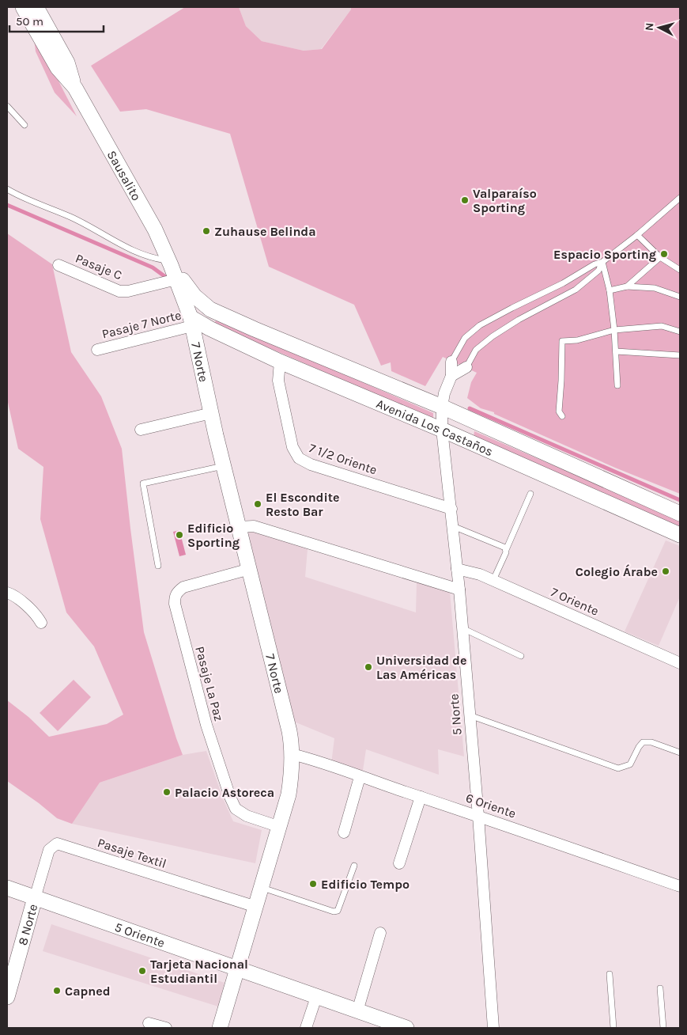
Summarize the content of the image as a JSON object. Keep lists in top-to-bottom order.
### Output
{
  "streets": {
    "main road": [
      "Sausalito",
      "7 Norte",
      "Avenida Los Castaños",
      "8 Norte",
      "5 Oriente"
    ],
    "street": [
      "Pasaje C",
      "Pasaje 7 Norte",
      "7 1/2 Oriente",
      "7 Oriente",
      "Pasaje La Paz",
      "5 Norte",
      "6 Oriente",
      "Pasaje Textil"
    ]
  },
  "crossings": [
    ["Sausalito", "Pasaje C"],
    ["Sausalito", "Pasaje 7 Norte"],
    ["Sausalito", "7 Norte"],
    ["Sausalito", "Avenida Los Castaños"],
    ["Pasaje 7 Norte", "7 Norte"],
    ["Pasaje 7 Norte", "Avenida Los Castaños"],
    ["7 Norte", "Avenida Los Castaños"],
    ["7 Norte", "Pasaje La Paz"],
    ["7 Norte", "6 Oriente"],
    ["7 Norte", "Pasaje Textil"],
    ["7 Norte", "5 Oriente"],
    ["Avenida Los Castaños", "7 1/2 Oriente"],
    ["Avenida Los Castaños", "5 Norte"],
    ["7 1/2 Oriente", "5 Norte"],
    ["7 Oriente", "5 Norte"],
    ["5 Norte", "6 Oriente"],
    ["Pasaje Textil", "8 Norte"],
    ["Pasaje Textil", "5 Oriente"],
    ["8 Norte", "5 Oriente"]
  ],
  "places": [
    "Valparaíso Sporting",
    "Zuhause Belinda",
    "Espacio Sporting",
    "El Escondite Resto Bar",
    "Edificio Sporting",
    "Colegio Árabe",
    "Universidad de Las Américas",
    "Palacio Astoreca",
    "Edificio Tempo",
    "Tarjeta Nacional Estudiantil",
    "Capned"
  ],
  "scale_bar": "50 m",
  "north": "left"
}
